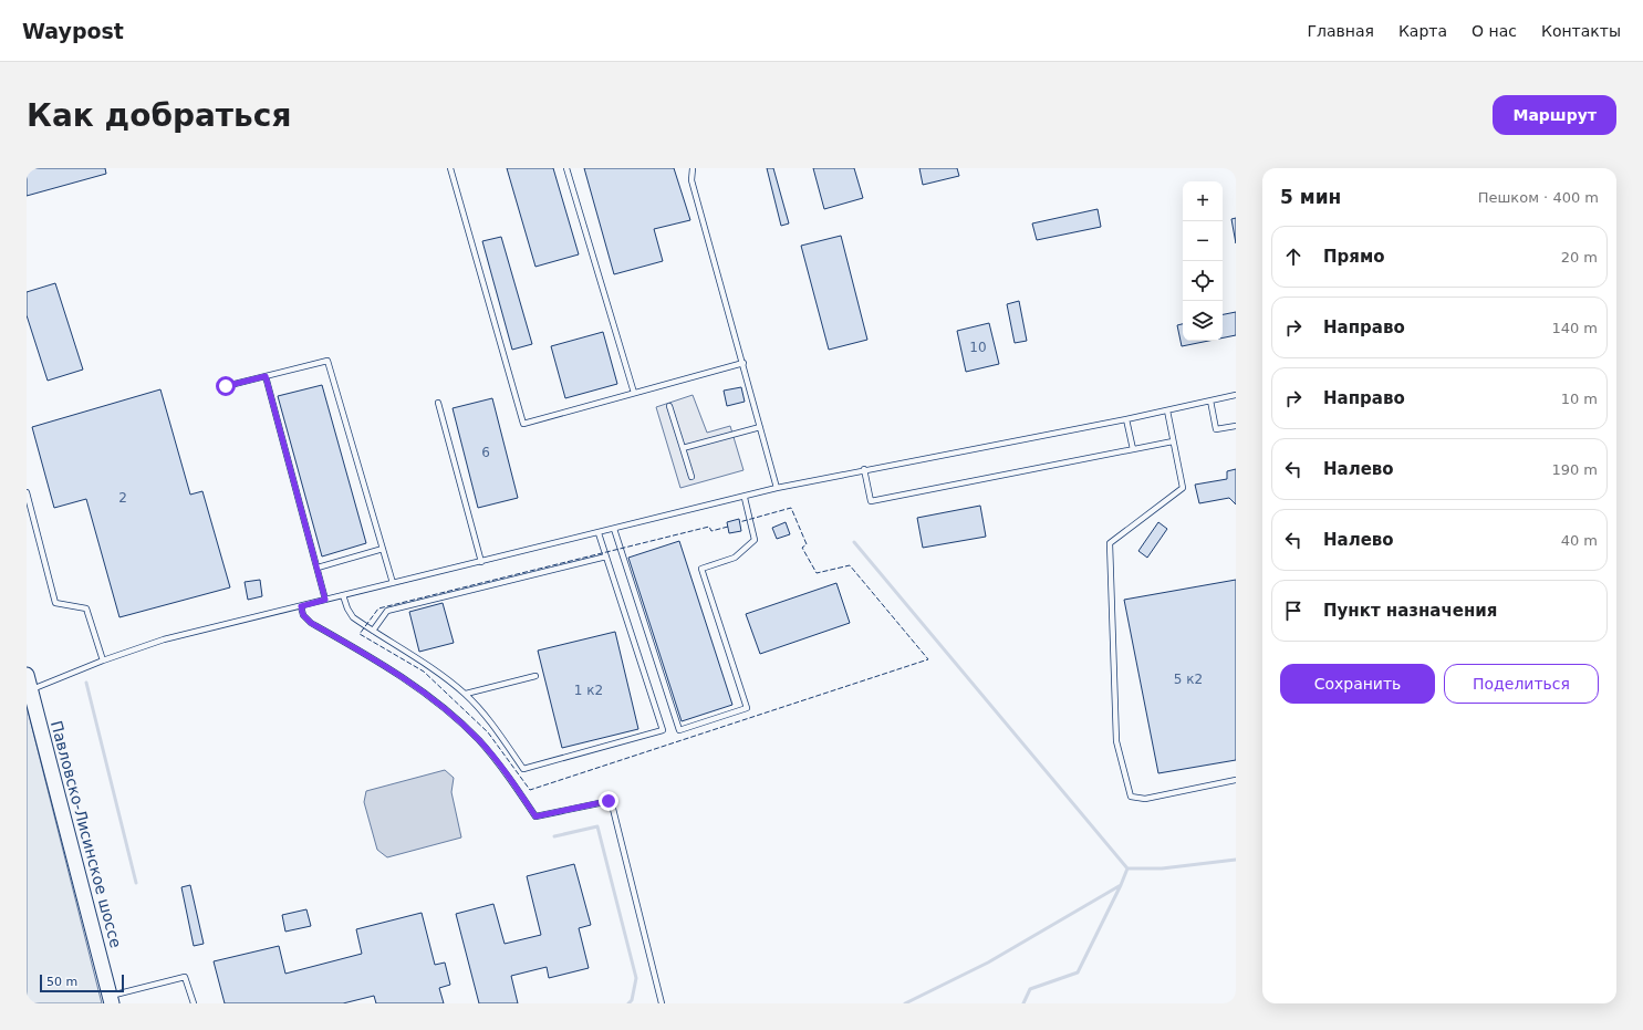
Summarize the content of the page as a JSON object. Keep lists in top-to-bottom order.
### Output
{
  "streets": {
    "main road": ["Павловско-Лисинское шоссе"]
  },
  "house_numbers": [
    "10",
    "6",
    "2",
    "5 к2",
    "1 к2"
  ],
  "scale_bar": "50 m",
  "page": {
    "header": "Waypost",
    "nav": [
      "Главная",
      "Карта",
      "О нас",
      "Контакты"
    ],
    "buttons": [
      "Маршрут",
      ["Сохранить", "Поделиться"]
    ],
    "title": "Как добраться",
    "heading": ["5 мин", "Пешком · 400 m"],
    "map_buttons": ["+", "−"],
    "list": [
      ["Прямо", "20 m"],
      ["Направо", "140 m"],
      ["Направо", "10 m"],
      ["Налево", "190 m"],
      ["Налево", "40 m"],
      "Пункт назначения"
    ],
    "scale": "50 m"
  }
}
